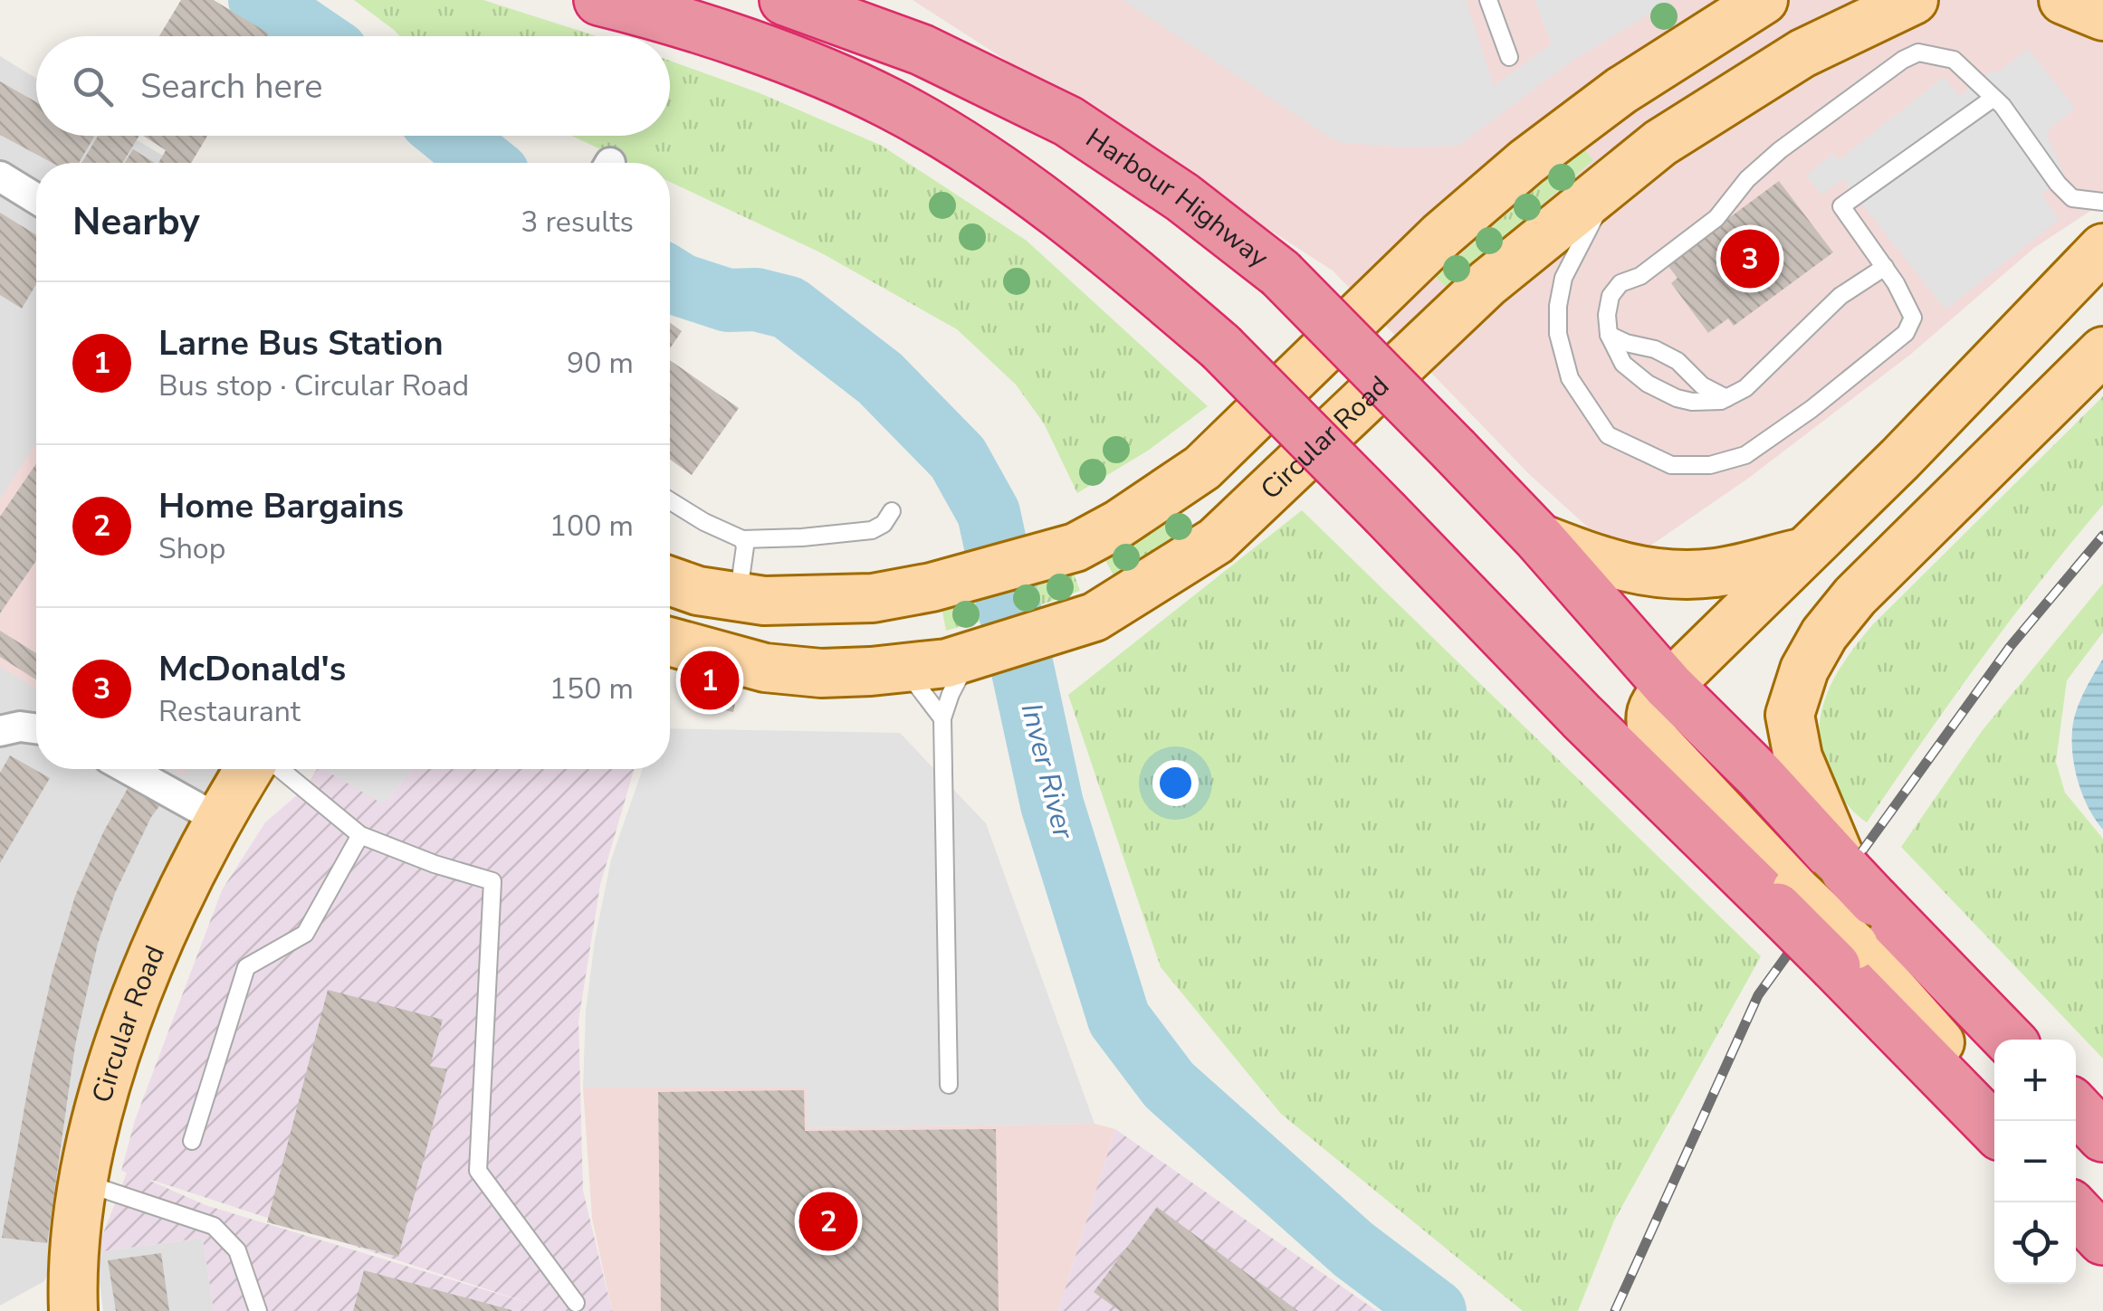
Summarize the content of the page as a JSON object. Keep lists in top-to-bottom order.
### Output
{
  "streets": {
    "highway": ["Harbour Highway"],
    "main road": ["Circular Road"]
  },
  "water": ["Inver River"],
  "page": {
    "search": "Search here",
    "heading": ["Nearby", "3 results"],
    "pins": ["3", "1", "2"],
    "list": [
      {
        "mark": "1",
        "name": "Larne Bus Station",
        "note": "Bus stop · Circular Road",
        "value": "90 m"
      },
      {
        "mark": "2",
        "name": "Home Bargains",
        "note": "Shop",
        "value": "100 m"
      },
      {
        "mark": "3",
        "name": "McDonald's",
        "note": "Restaurant",
        "value": "150 m"
      }
    ],
    "map_buttons": ["+", "−"]
  }
}
